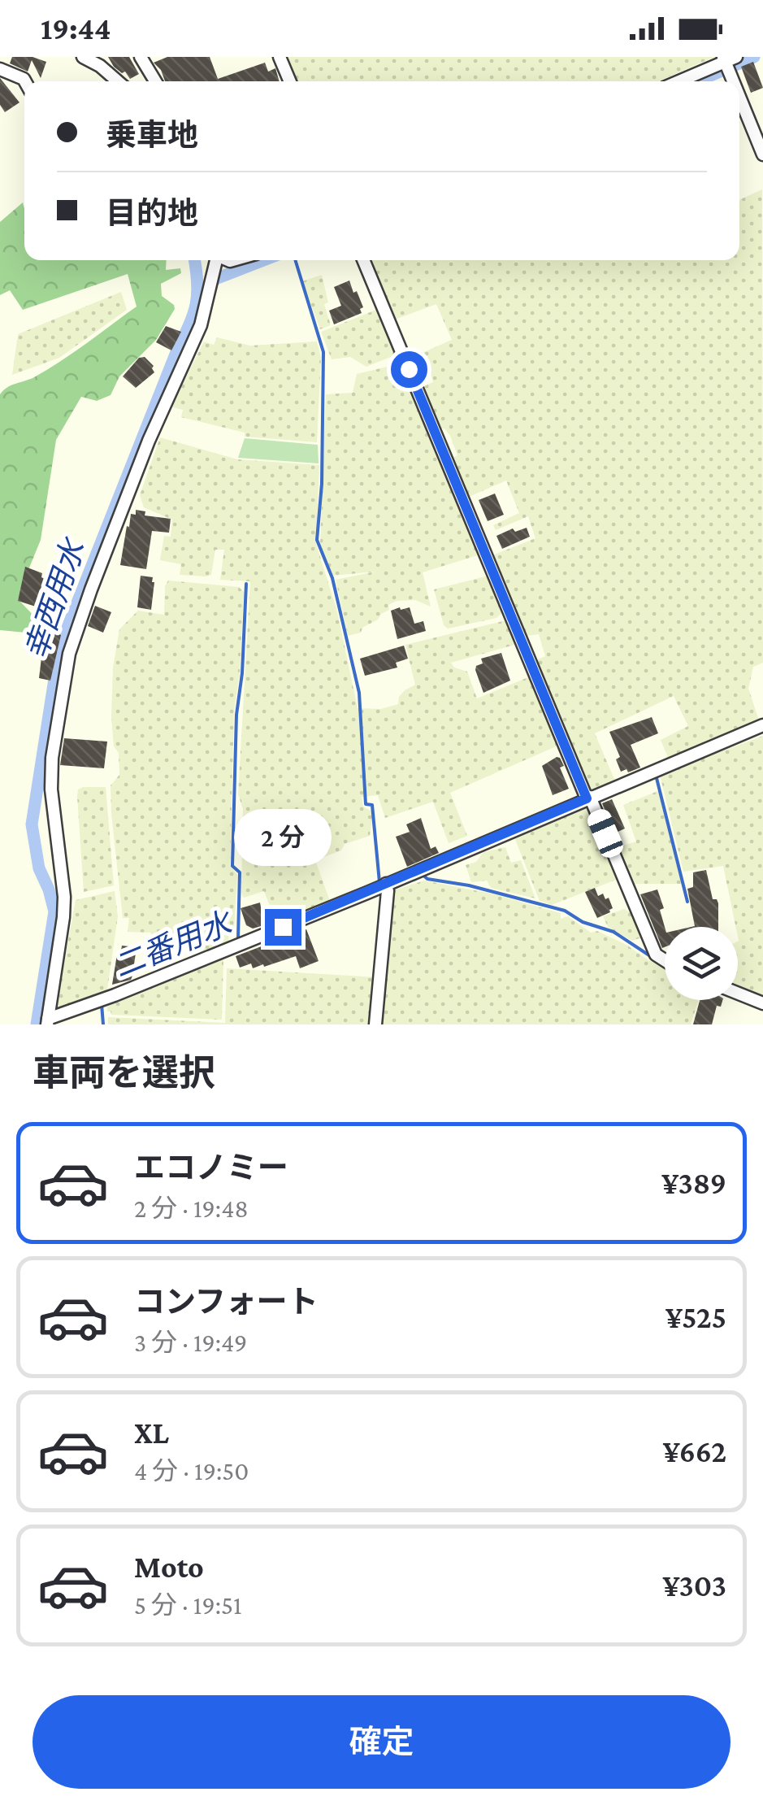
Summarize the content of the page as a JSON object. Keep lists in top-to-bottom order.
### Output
{
  "water": ["幸西用水", "二番用水"],
  "page": {
    "status": "19:44",
    "banner": ["乗車地", "目的地"],
    "bubble": "2 分",
    "heading": "車両を選択",
    "list": [
      {
        "name": "エコノミー",
        "note": "2 分 · 19:48",
        "value": "¥389"
      },
      {
        "name": "コンフォート",
        "note": "3 分 · 19:49",
        "value": "¥525"
      },
      {
        "name": "XL",
        "note": "4 分 · 19:50",
        "value": "¥662"
      },
      {
        "name": "Moto",
        "note": "5 分 · 19:51",
        "value": "¥303"
      }
    ],
    "buttons": "確定"
  }
}
